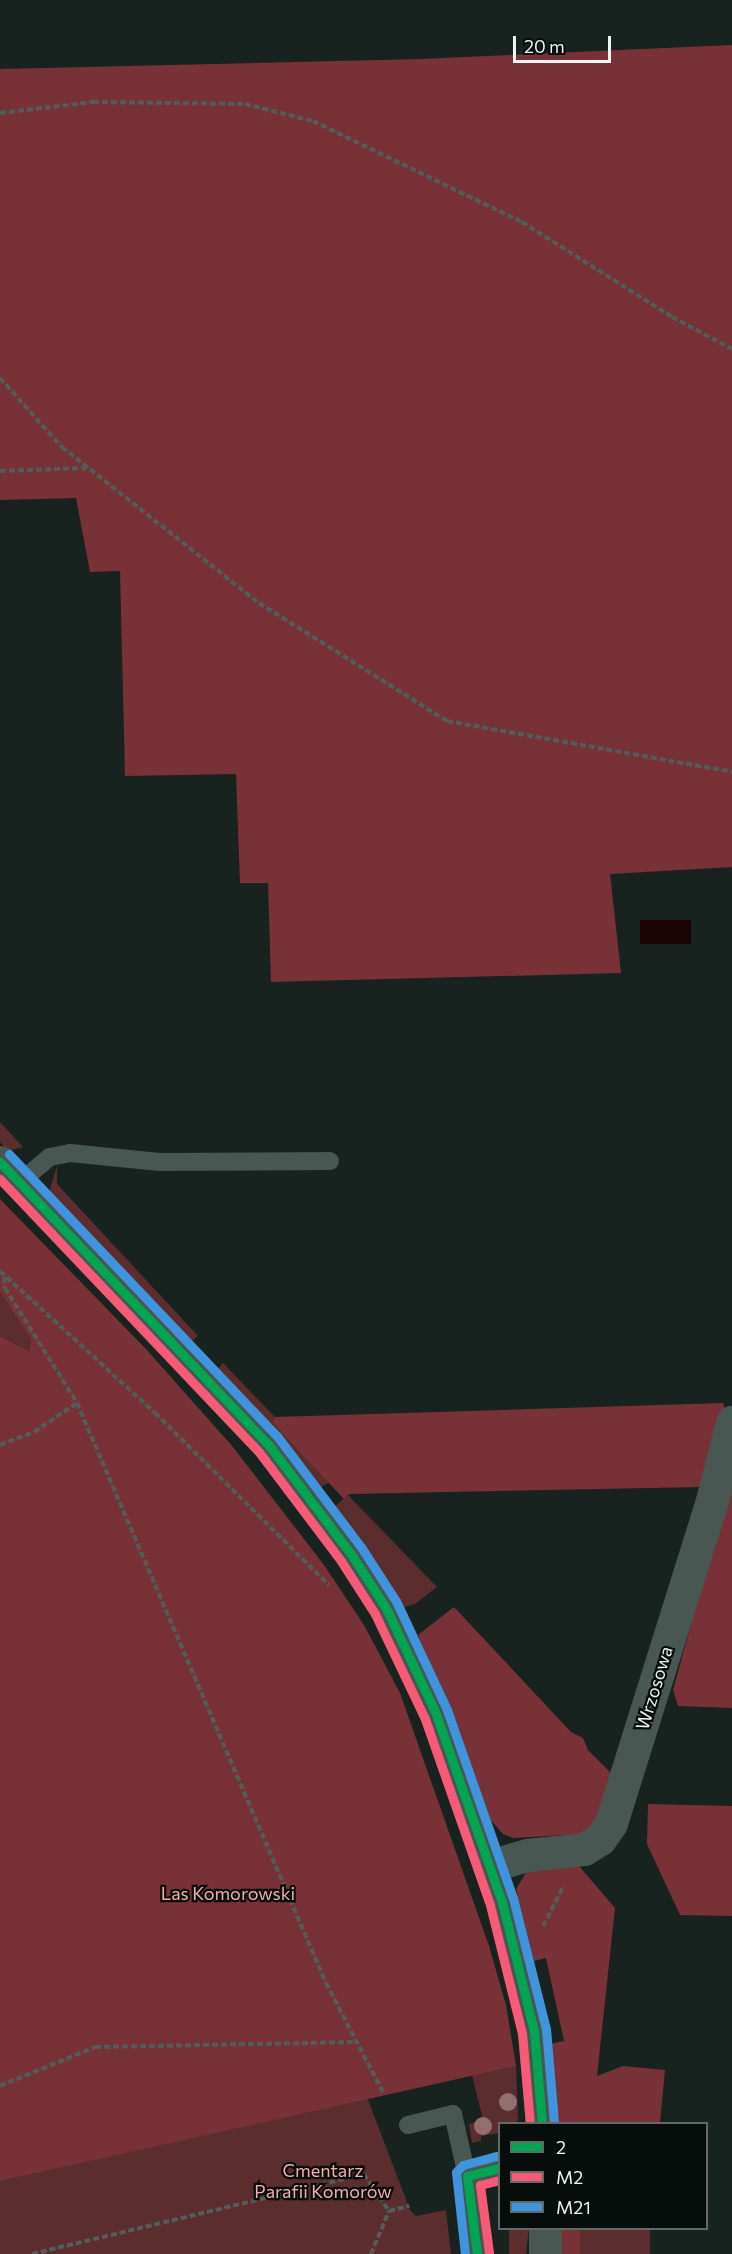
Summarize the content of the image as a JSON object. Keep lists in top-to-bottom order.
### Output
{
  "streets": {
    "street": ["Wrzosowa"]
  },
  "parks": ["Las Komorowski", "Cmentarz Parafii Komorów"],
  "lines": ["transit line M21", "transit line 2", "transit line M2"],
  "legend": ["2", "M2", "M21"],
  "scale_bar": "20 m"
}
